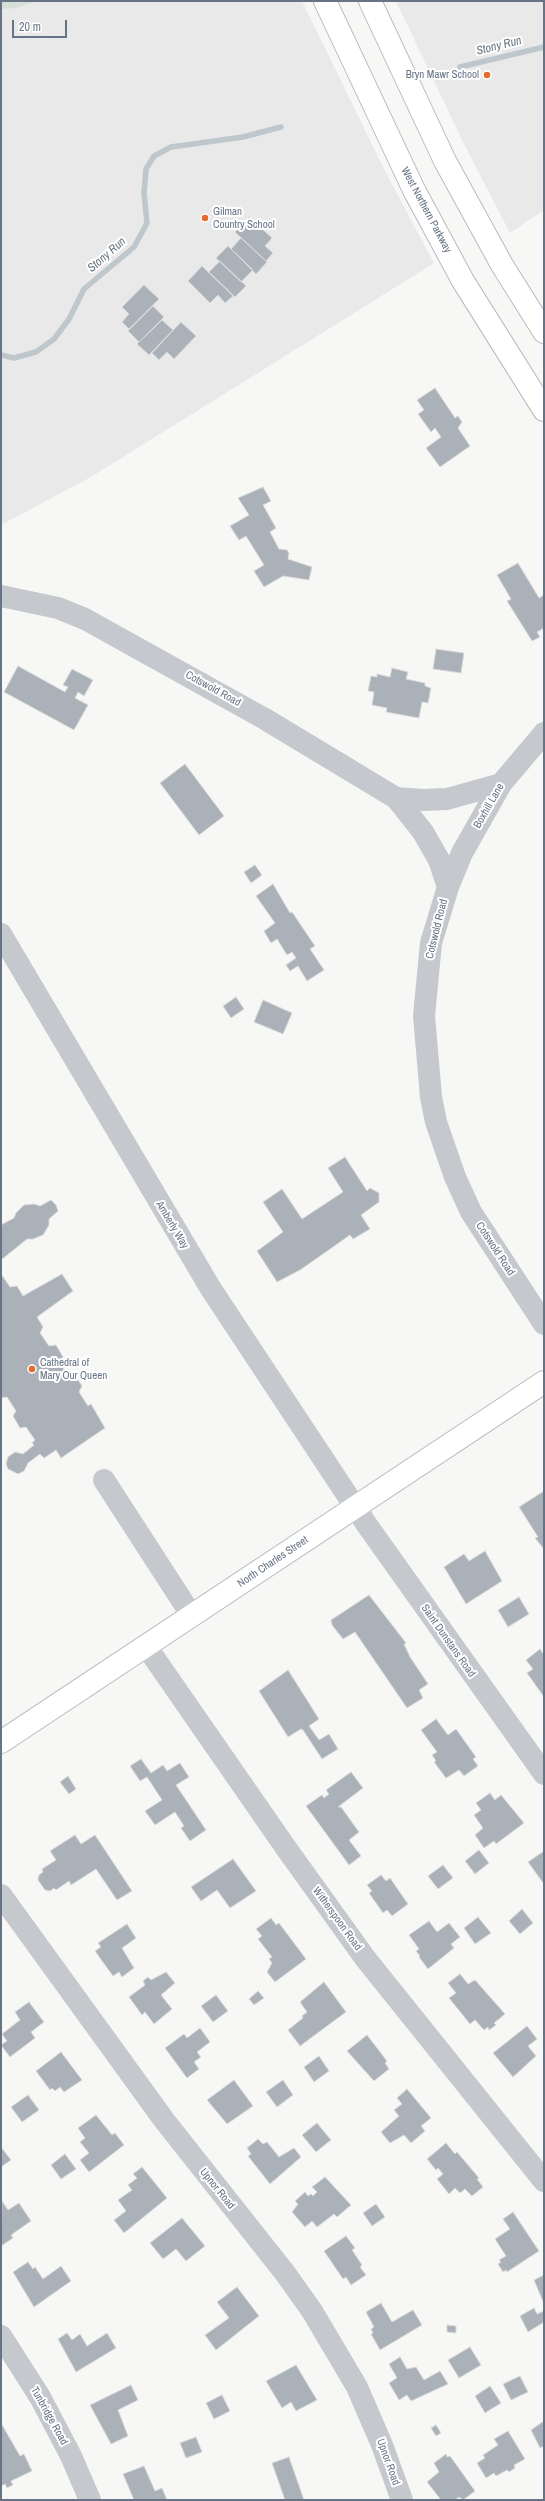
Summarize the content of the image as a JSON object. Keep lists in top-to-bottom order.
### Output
{
  "streets": {
    "main road": ["West Northern Parkway", "North Charles Street"],
    "street": [
      "Cotswold Road",
      "Boxhill Lane",
      "Amberly Way",
      "Saint Dunstans Road",
      "Witherspoon Road",
      "Upnor Road",
      "Tunbridge Road"
    ]
  },
  "crossings": [
    ["Cotswold Road", "Boxhill Lane"],
    ["Amberly Way", "North Charles Street"],
    ["Amberly Way", "Saint Dunstans Road"],
    ["North Charles Street", "Saint Dunstans Road"],
    ["North Charles Street", "Witherspoon Road"]
  ],
  "water": ["Stony Run"],
  "places": ["Bryn Mawr School", "Gilman Country School", "Cathedral of Mary Our Queen"],
  "scale_bar": "20 m"
}
